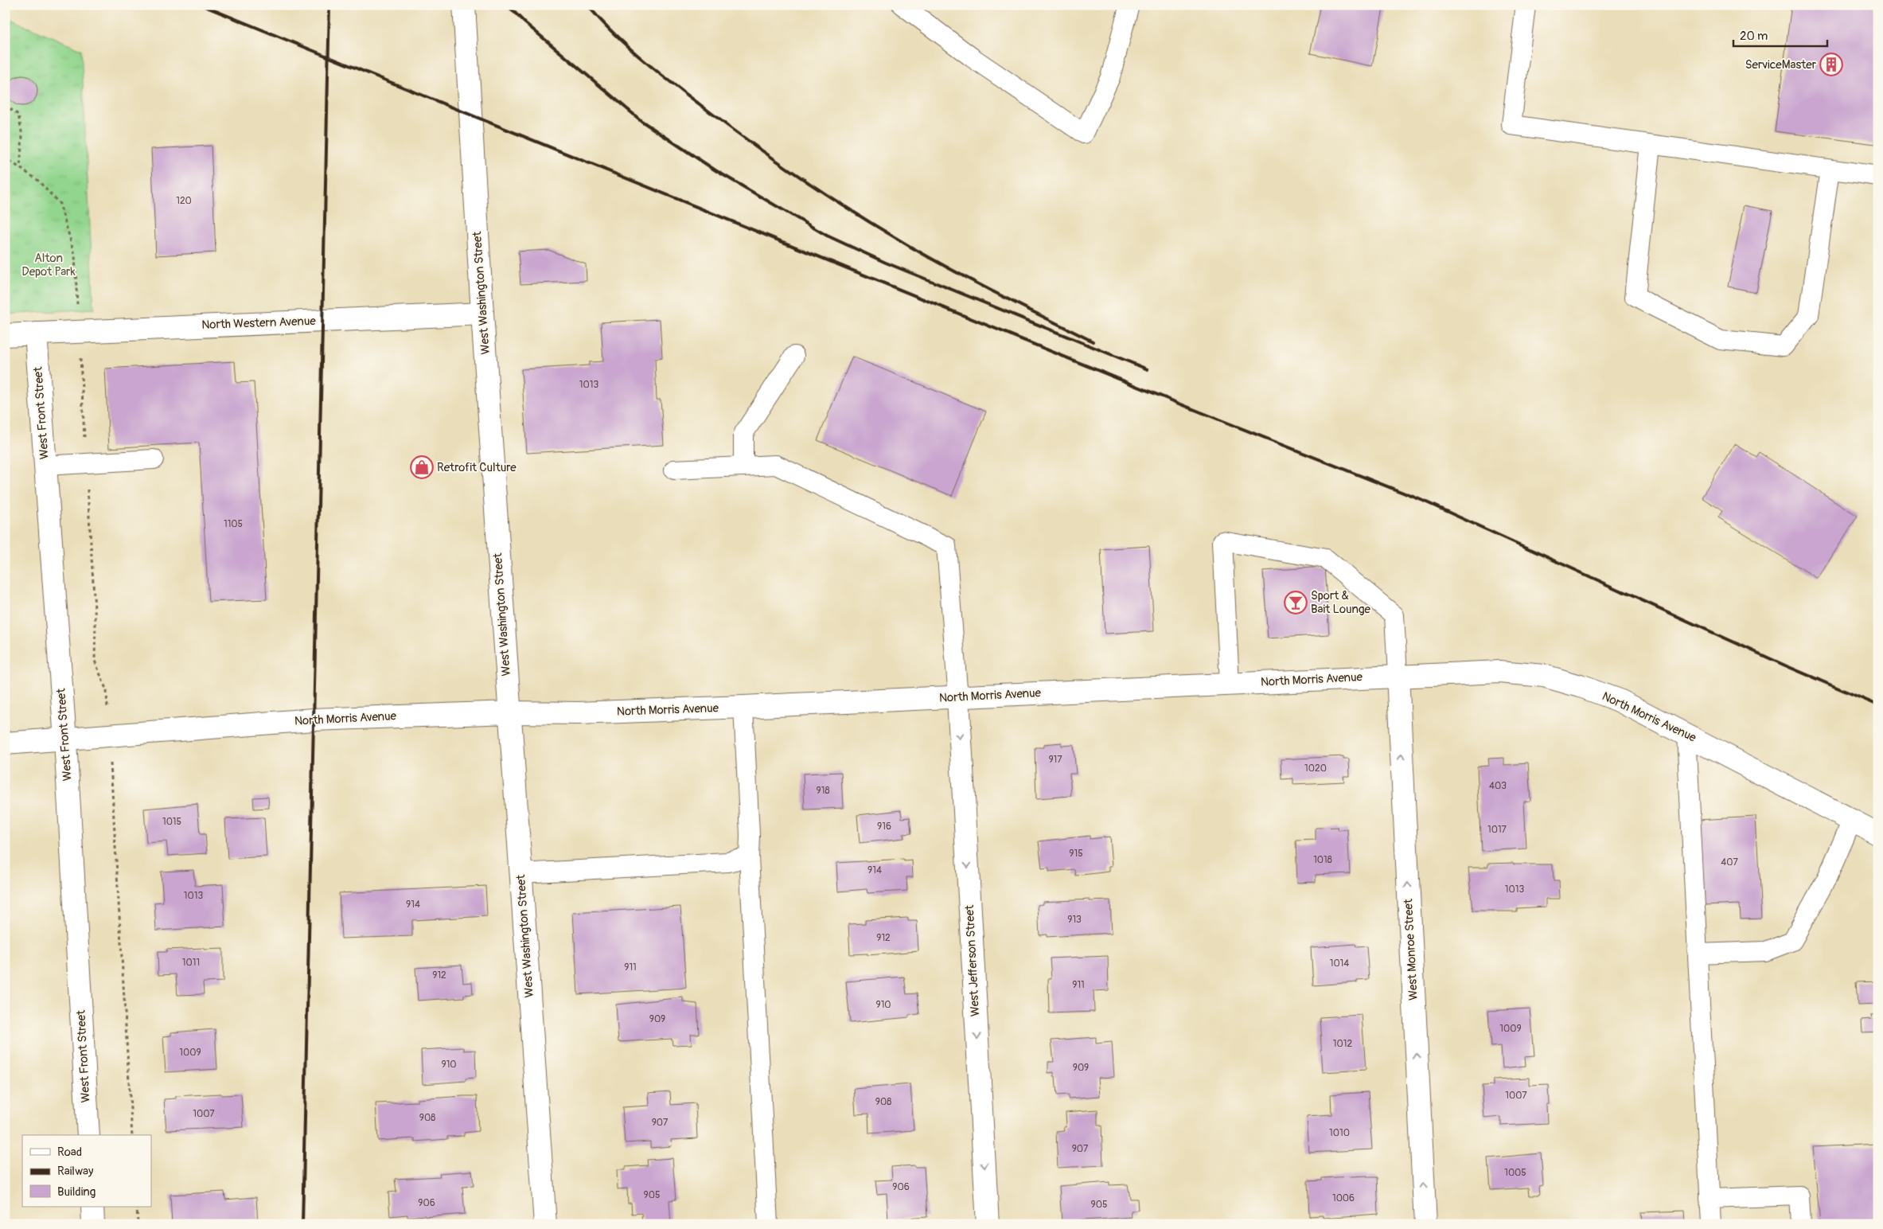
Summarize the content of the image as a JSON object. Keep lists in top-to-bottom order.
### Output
{
  "streets": {
    "street": [
      "West Washington Street",
      "North Western Avenue",
      "West Front Street",
      "North Morris Avenue",
      "West Monroe Street",
      "West Jefferson Street"
    ]
  },
  "crossings": [
    ["West Washington Street", "North Western Avenue"],
    ["West Washington Street", "North Morris Avenue"],
    ["North Western Avenue", "West Front Street"],
    ["West Front Street", "North Morris Avenue"],
    ["North Morris Avenue", "West Monroe Street"],
    ["North Morris Avenue", "West Jefferson Street"]
  ],
  "one_way": ["West Monroe Street", "West Jefferson Street"],
  "parks": ["Alton Depot Park"],
  "places": {
    "building": ["ServiceMaster"],
    "shop": ["Retrofit Culture"],
    "bar": ["Sport & Bait Lounge"]
  },
  "house_numbers": [
    "120",
    "1013",
    "1105",
    "917",
    "1020",
    "403",
    "918",
    "1015",
    "916",
    "1017",
    "915",
    "1018",
    "407",
    "914",
    "1013",
    "1013",
    "914",
    "913",
    "912",
    "1011",
    "1014",
    "911",
    "912",
    "911",
    "910",
    "909",
    "1009",
    "1012",
    "1009",
    "910",
    "909",
    "1007",
    "908",
    "1007",
    "908",
    "907",
    "1010",
    "907",
    "1005",
    "906",
    "905",
    "1006",
    "906",
    "905"
  ],
  "legend": ["Road", "Railway", "Building"],
  "scale_bar": "20 m"
}
